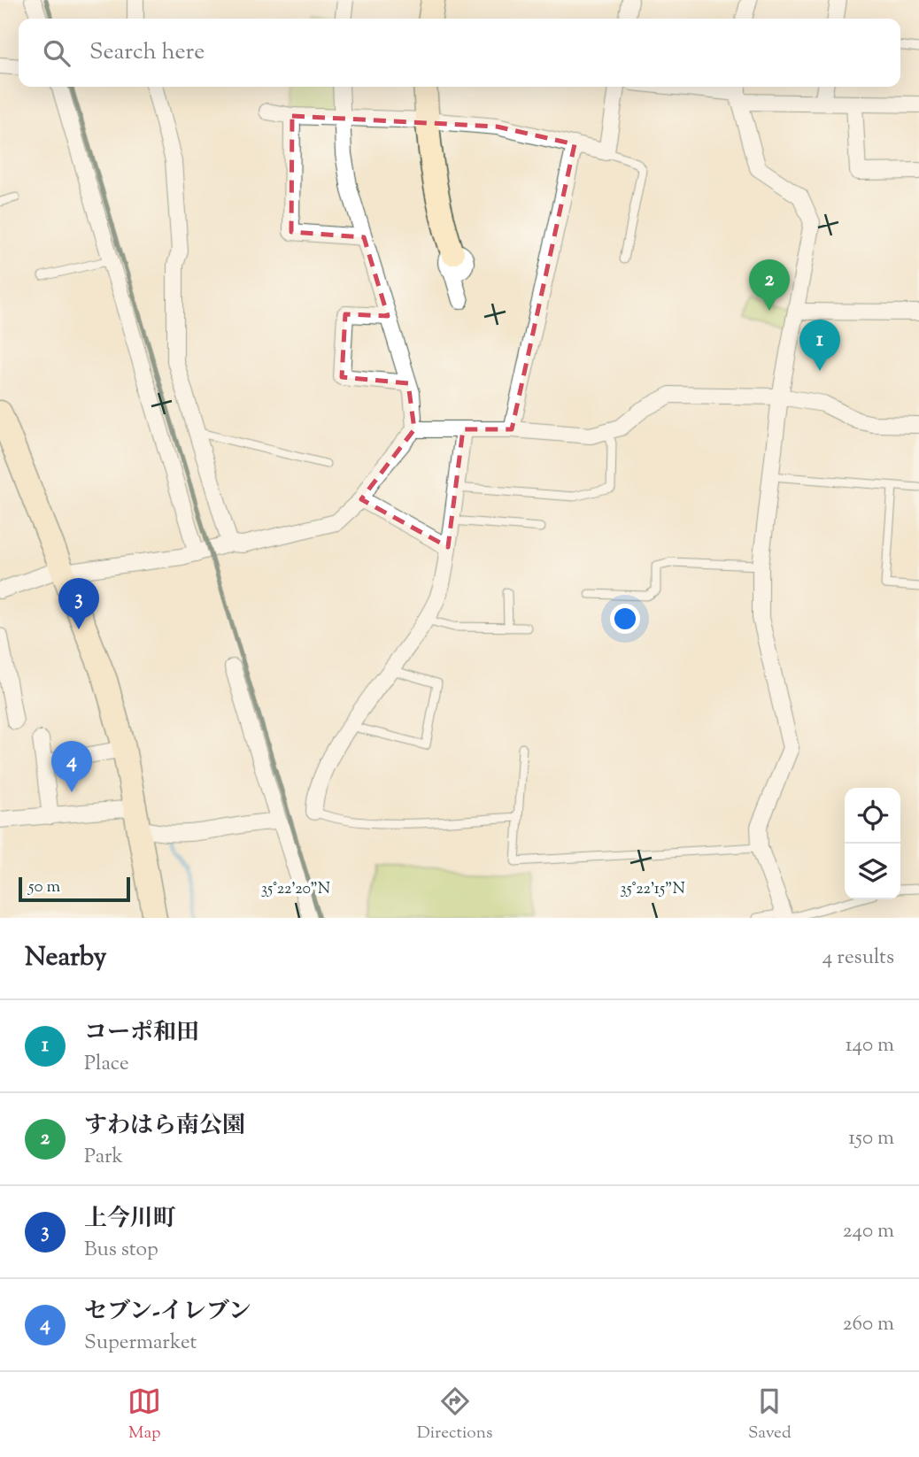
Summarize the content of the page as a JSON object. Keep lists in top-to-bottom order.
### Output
{
  "scale_bar": "50 m",
  "page": {
    "search": "Search here",
    "pins": [
      "2",
      "1",
      "3",
      "4"
    ],
    "scale": "50 m",
    "heading": ["Nearby", "4 results"],
    "list": [
      {
        "mark": "1",
        "name": "コーポ和田",
        "note": "Place",
        "value": "140 m"
      },
      {
        "mark": "2",
        "name": "すわはら南公園",
        "note": "Park",
        "value": "150 m"
      },
      {
        "mark": "3",
        "name": "上今川町",
        "note": "Bus stop",
        "value": "240 m"
      },
      {
        "mark": "4",
        "name": "セブン-イレブン",
        "note": "Supermarket",
        "value": "260 m"
      }
    ],
    "nav": ["Map", "Directions", "Saved"]
  },
  "coordinates": ["35°22'20\"N", "35°22'15\"N"]
}
